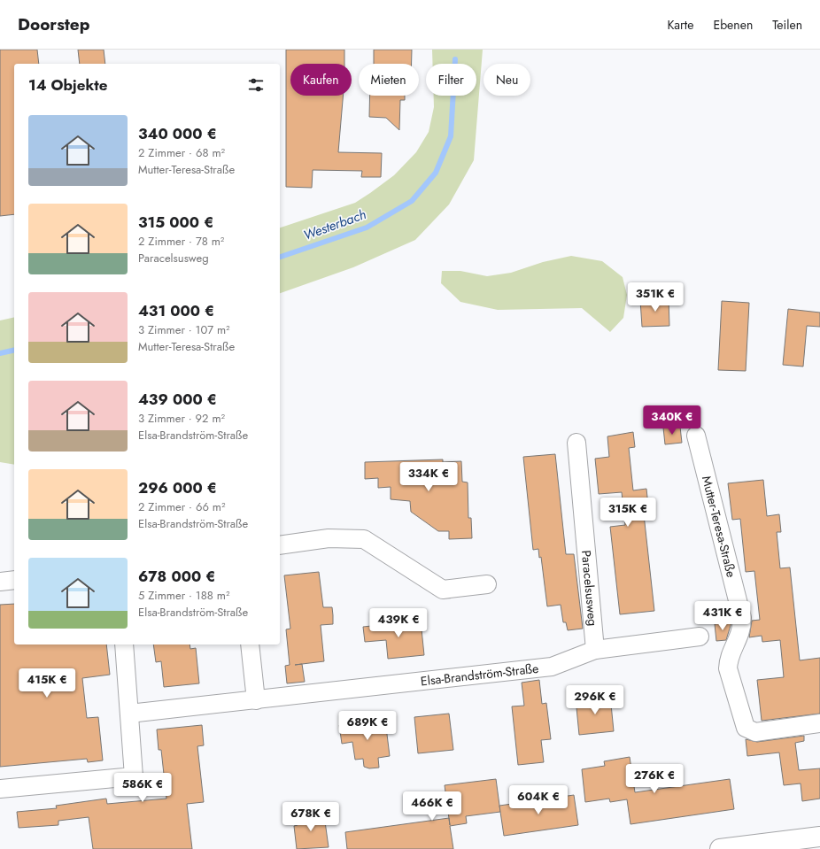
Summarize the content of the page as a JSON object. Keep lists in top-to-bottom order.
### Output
{
  "streets": {
    "street": ["Mutter-Teresa-Straße", "Paracelsusweg", "Elsa-Brandström-Straße"]
  },
  "crossings": [
    ["Paracelsusweg", "Elsa-Brandström-Straße"]
  ],
  "water": ["Westerbach"],
  "page": {
    "header": "Doorstep",
    "nav": ["Karte", "Ebenen", "Teilen"],
    "chip": [
      "Kaufen",
      "Mieten",
      "Filter",
      "Neu"
    ],
    "heading": "14 Objekte",
    "list": [
      {
        "name": "340 000 €",
        "note": "2 Zimmer · 68 m² · Mutter-Teresa-Straße"
      },
      {
        "name": "315 000 €",
        "note": "2 Zimmer · 78 m² · Paracelsusweg"
      },
      {
        "name": "431 000 €",
        "note": "3 Zimmer · 107 m² · Mutter-Teresa-Straße"
      },
      {
        "name": "439 000 €",
        "note": "3 Zimmer · 92 m² · Elsa-Brandström-Straße"
      },
      {
        "name": "296 000 €",
        "note": "2 Zimmer · 66 m² · Elsa-Brandström-Straße"
      },
      {
        "name": "678 000 €",
        "note": "5 Zimmer · 188 m² · Elsa-Brandström-Straße"
      }
    ],
    "price": [
      "351K €",
      "340K €",
      "334K €",
      "315K €",
      "431K €",
      "439K €",
      "415K €",
      "296K €",
      "689K €",
      "276K €",
      "586K €",
      "604K €",
      "466K €",
      "678K €"
    ]
  }
}
